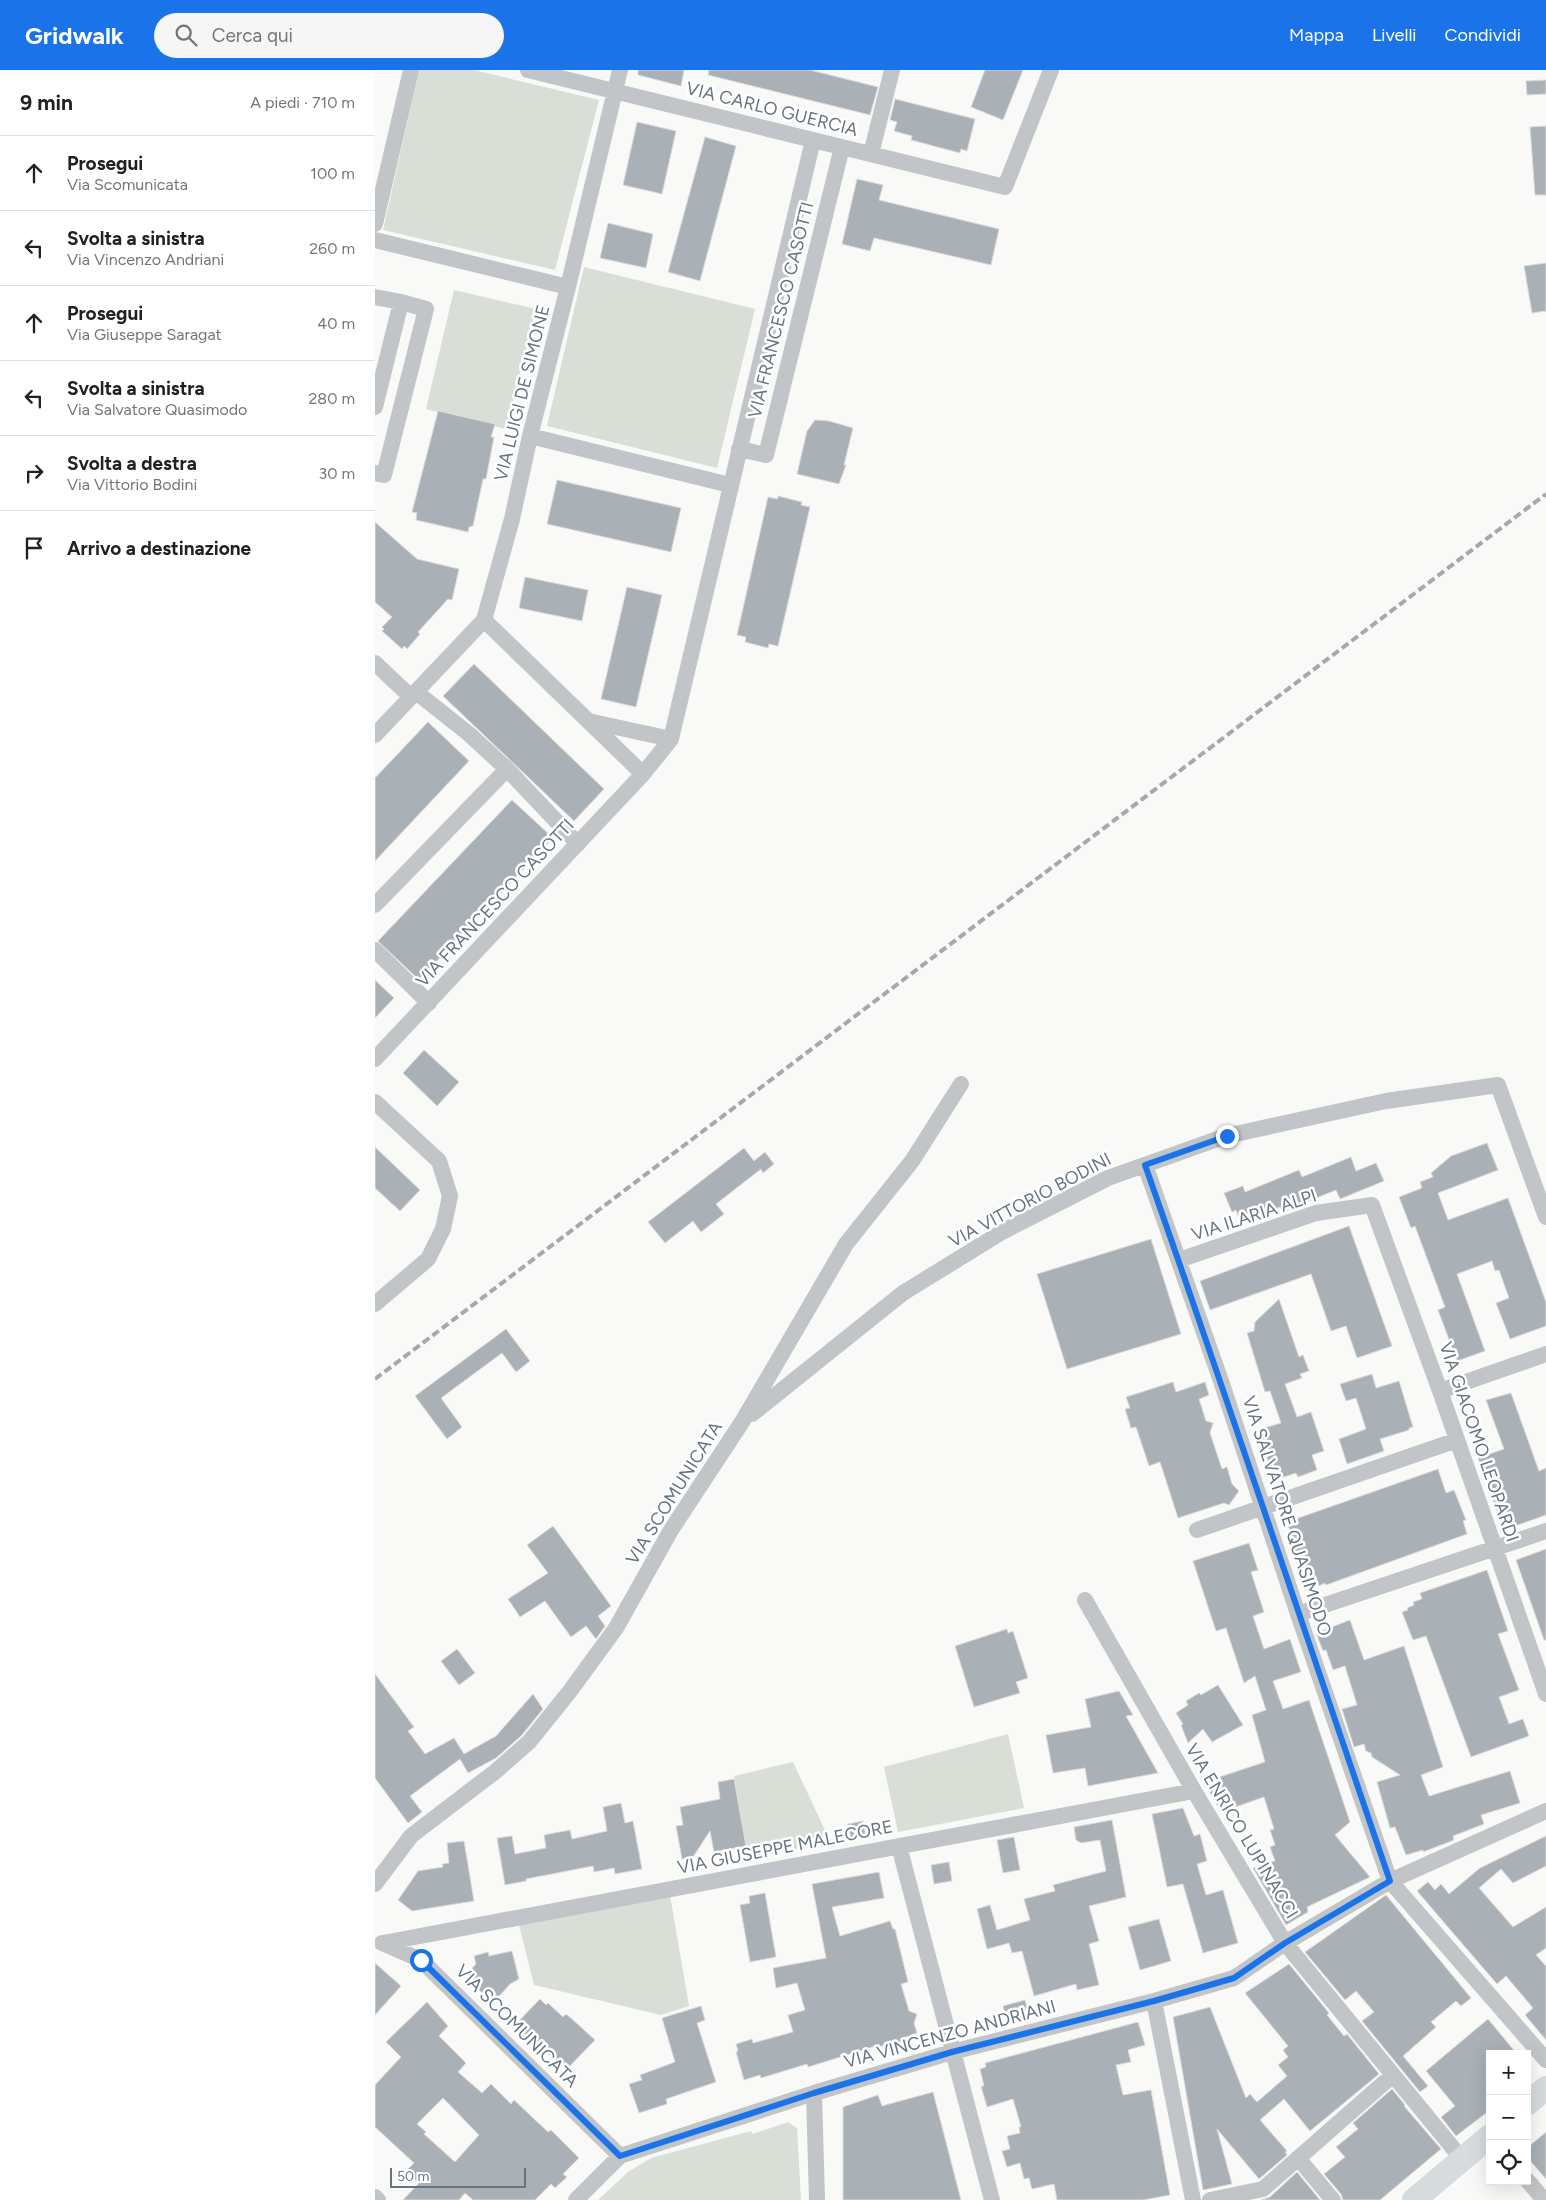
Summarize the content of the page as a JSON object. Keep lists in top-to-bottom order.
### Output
{
  "streets": {
    "street": [
      "VIA CARLO GUERCIA",
      "VIA FRANCESCO CASOTTI",
      "VIA LUIGI DE SIMONE",
      "VIA VITTORIO BODINI",
      "VIA ILARIA ALPI",
      "VIA GIACOMO LEOPARDI",
      "VIA SCOMUNICATA",
      "VIA SALVATORE QUASIMODO",
      "VIA ENRICO LUPINACCI",
      "VIA GIUSEPPE MALECORE",
      "VIA VINCENZO ANDRIANI"
    ]
  },
  "crossings": [
    ["VIA CARLO GUERCIA", "VIA FRANCESCO CASOTTI"],
    ["VIA CARLO GUERCIA", "VIA LUIGI DE SIMONE"],
    ["VIA VITTORIO BODINI", "VIA SCOMUNICATA"],
    ["VIA VITTORIO BODINI", "VIA SALVATORE QUASIMODO"],
    ["VIA ILARIA ALPI", "VIA GIACOMO LEOPARDI"],
    ["VIA ILARIA ALPI", "VIA SALVATORE QUASIMODO"],
    ["VIA SCOMUNICATA", "VIA GIUSEPPE MALECORE"],
    ["VIA SCOMUNICATA", "VIA VINCENZO ANDRIANI"],
    ["VIA SALVATORE QUASIMODO", "VIA VINCENZO ANDRIANI"],
    ["VIA ENRICO LUPINACCI", "VIA GIUSEPPE MALECORE"],
    ["VIA ENRICO LUPINACCI", "VIA VINCENZO ANDRIANI"]
  ],
  "scale_bar": "50 m",
  "page": {
    "header": "Gridwalk",
    "search": "Cerca qui",
    "nav": ["Mappa", "Livelli", "Condividi"],
    "heading": ["9 min", "A piedi · 710 m"],
    "list": [
      ["Prosegui", "Via Scomunicata", "100 m"],
      ["Svolta a sinistra", "Via Vincenzo Andriani", "260 m"],
      ["Prosegui", "Via Giuseppe Saragat", "40 m"],
      ["Svolta a sinistra", "Via Salvatore Quasimodo", "280 m"],
      ["Svolta a destra", "Via Vittorio Bodini", "30 m"],
      "Arrivo a destinazione"
    ],
    "map_buttons": ["+", "−"],
    "scale": "50 m"
  }
}
